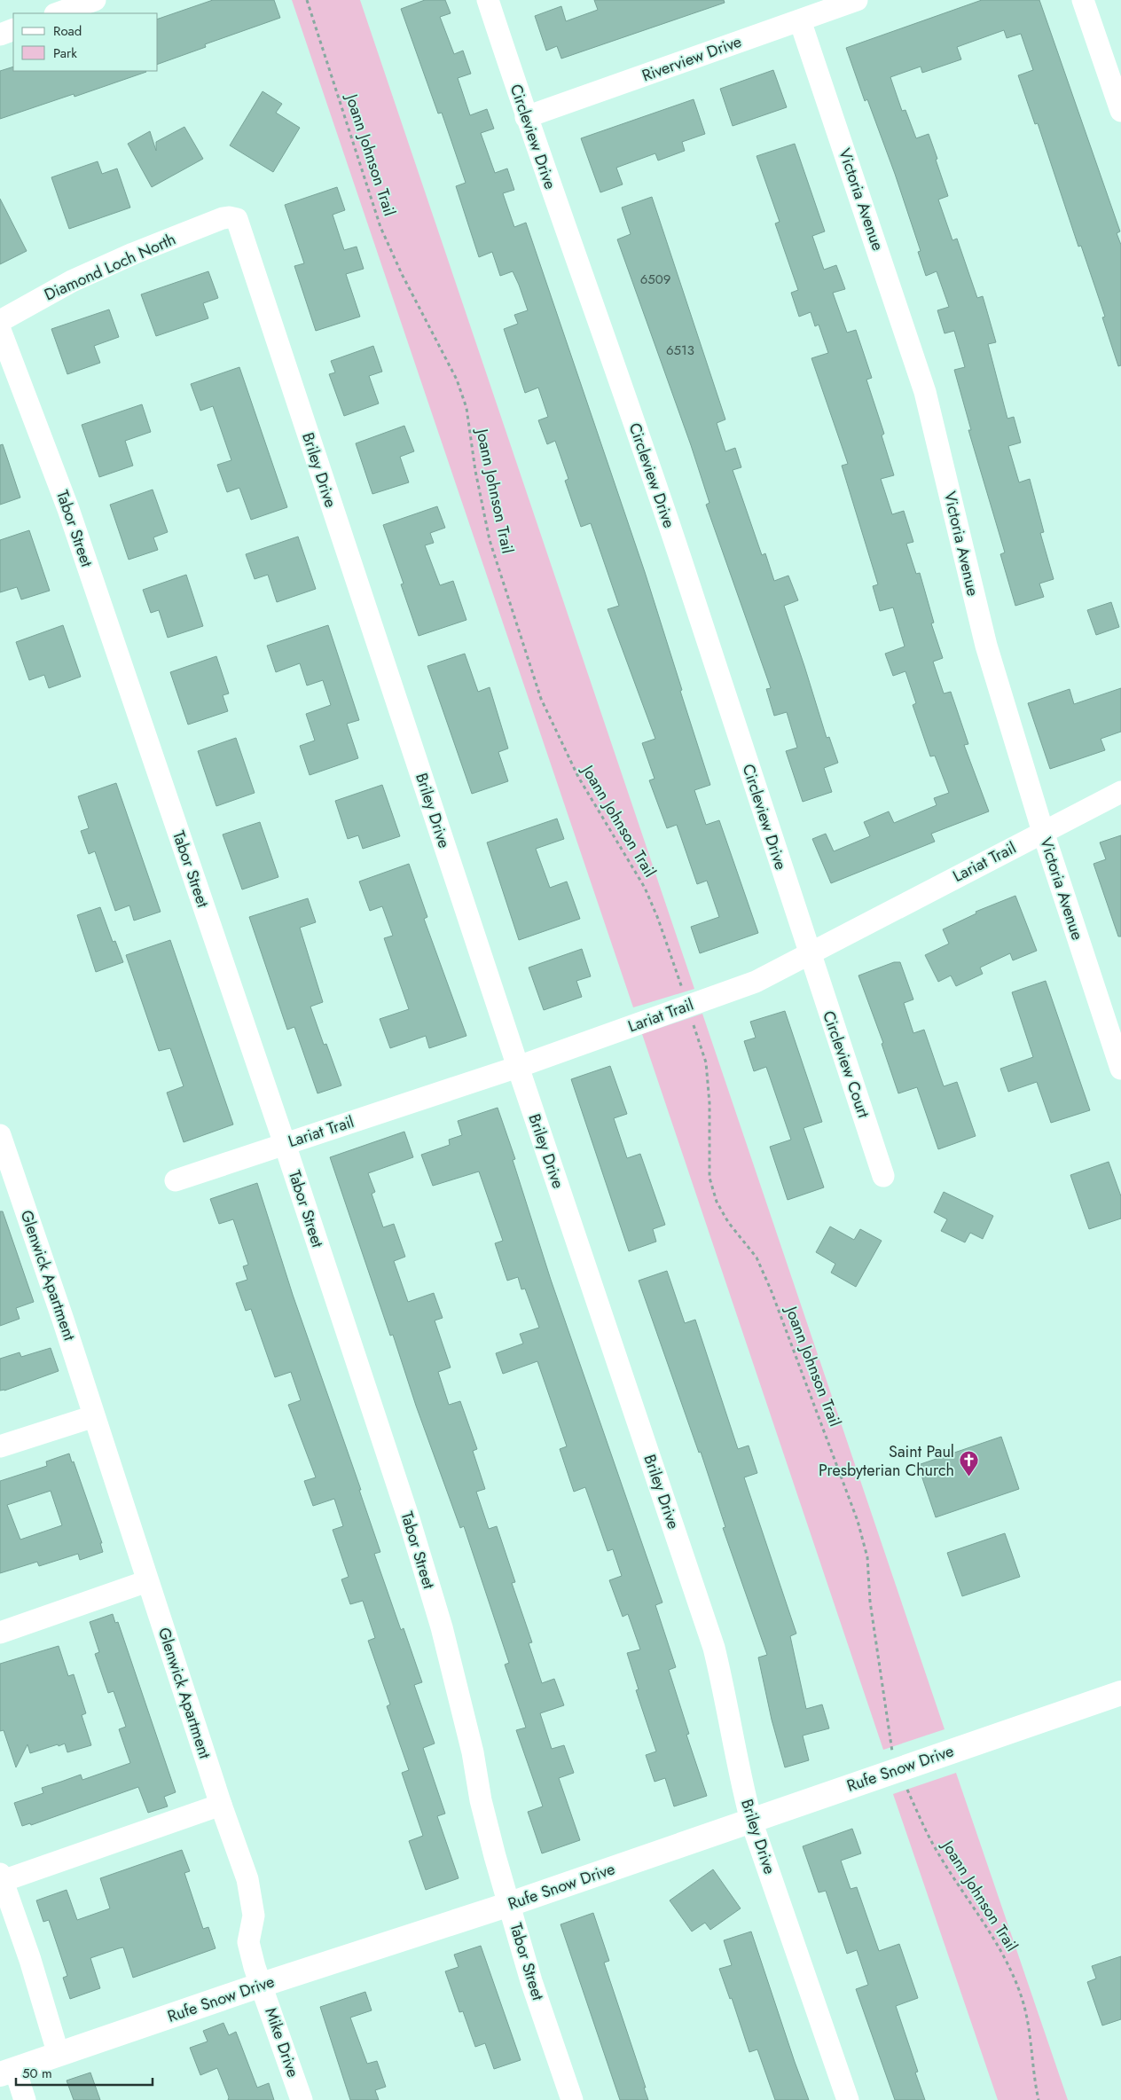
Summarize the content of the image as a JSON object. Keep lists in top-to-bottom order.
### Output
{
  "streets": {
    "main road": ["Rufe Snow Drive"],
    "street": [
      "Riverview Drive",
      "Circleview Drive",
      "Victoria Avenue",
      "Diamond Loch North",
      "Briley Drive",
      "Tabor Street",
      "Lariat Trail",
      "Circleview Court",
      "Glenwick Apartment",
      "Mike Drive"
    ],
    "path": ["Joann Johnson Trail"]
  },
  "crossings": [
    ["Riverview Drive", "Circleview Drive"],
    ["Riverview Drive", "Victoria Avenue"],
    ["Circleview Drive", "Lariat Trail"],
    ["Circleview Drive", "Circleview Court"],
    ["Victoria Avenue", "Lariat Trail"],
    ["Diamond Loch North", "Briley Drive"],
    ["Briley Drive", "Lariat Trail"],
    ["Briley Drive", "Rufe Snow Drive"],
    ["Tabor Street", "Lariat Trail"],
    ["Tabor Street", "Rufe Snow Drive"],
    ["Lariat Trail", "Circleview Court"],
    ["Glenwick Apartment", "Rufe Snow Drive"],
    ["Glenwick Apartment", "Mike Drive"],
    ["Rufe Snow Drive", "Mike Drive"]
  ],
  "places": {
    "church": ["Saint Paul Presbyterian Church"]
  },
  "house_numbers": ["6509", "6513"],
  "legend": ["Road", "Park"],
  "scale_bar": "50 m"
}
